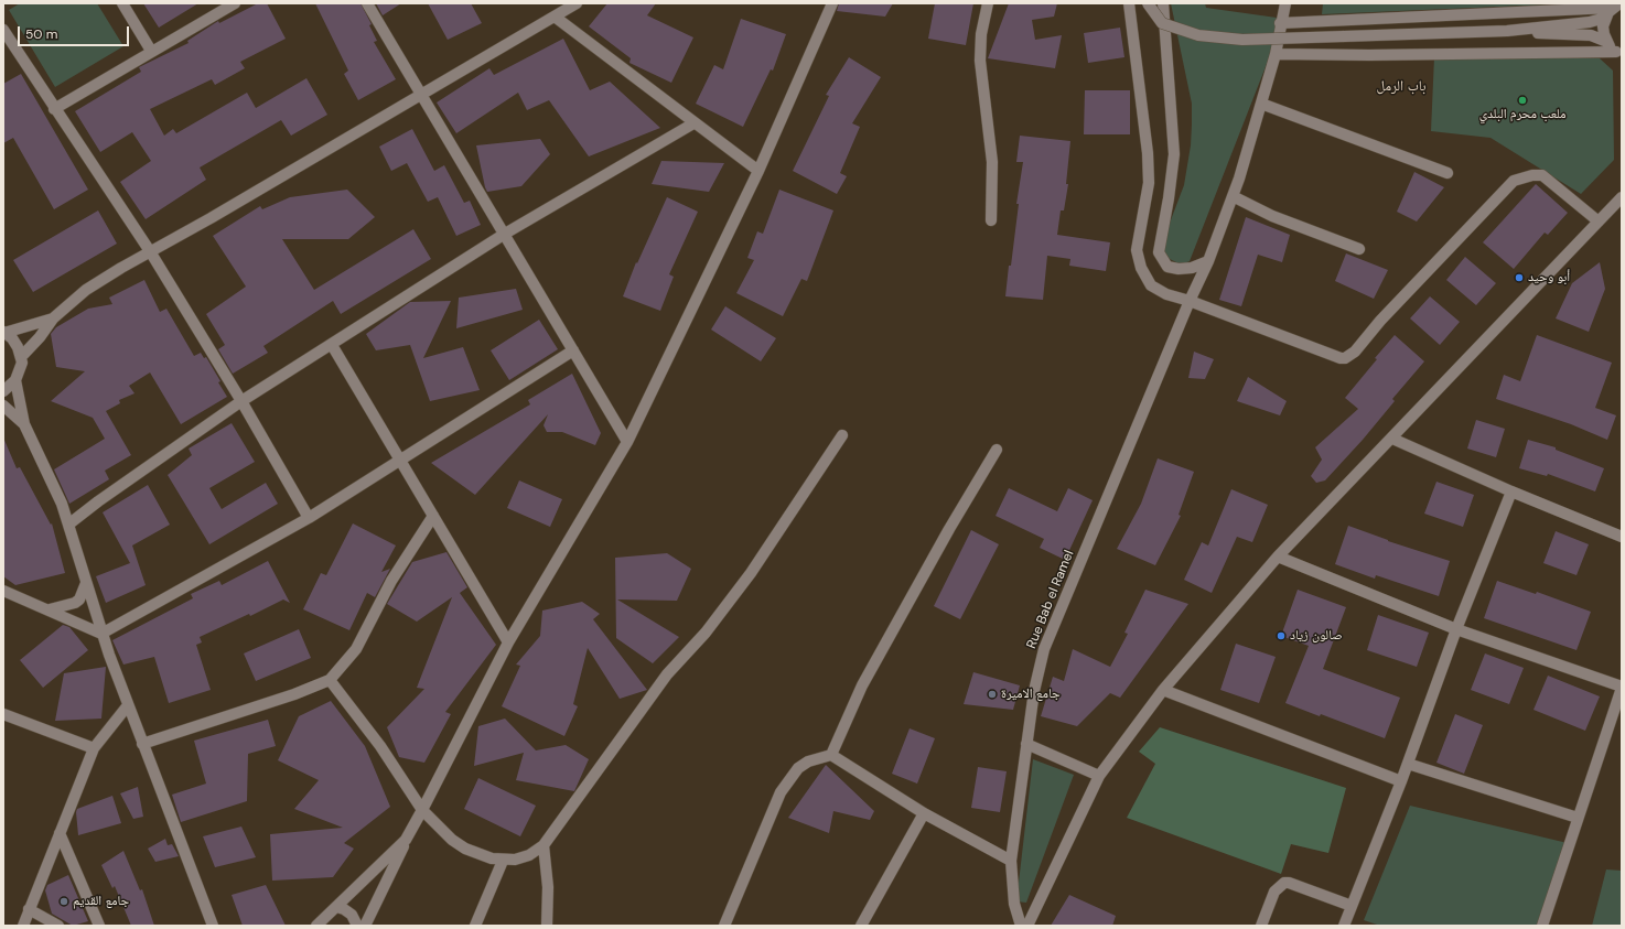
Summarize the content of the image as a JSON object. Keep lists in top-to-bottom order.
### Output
{
  "streets": {
    "street": ["Rue Bab el Ramel"]
  },
  "districts": ["باب الرمل"],
  "places": [
    "ملعب محرم البلدي",
    "أبو وحيد",
    "صالون زياد",
    "جامع الاميرة",
    "جامع القديم"
  ],
  "scale_bar": "50 m"
}
